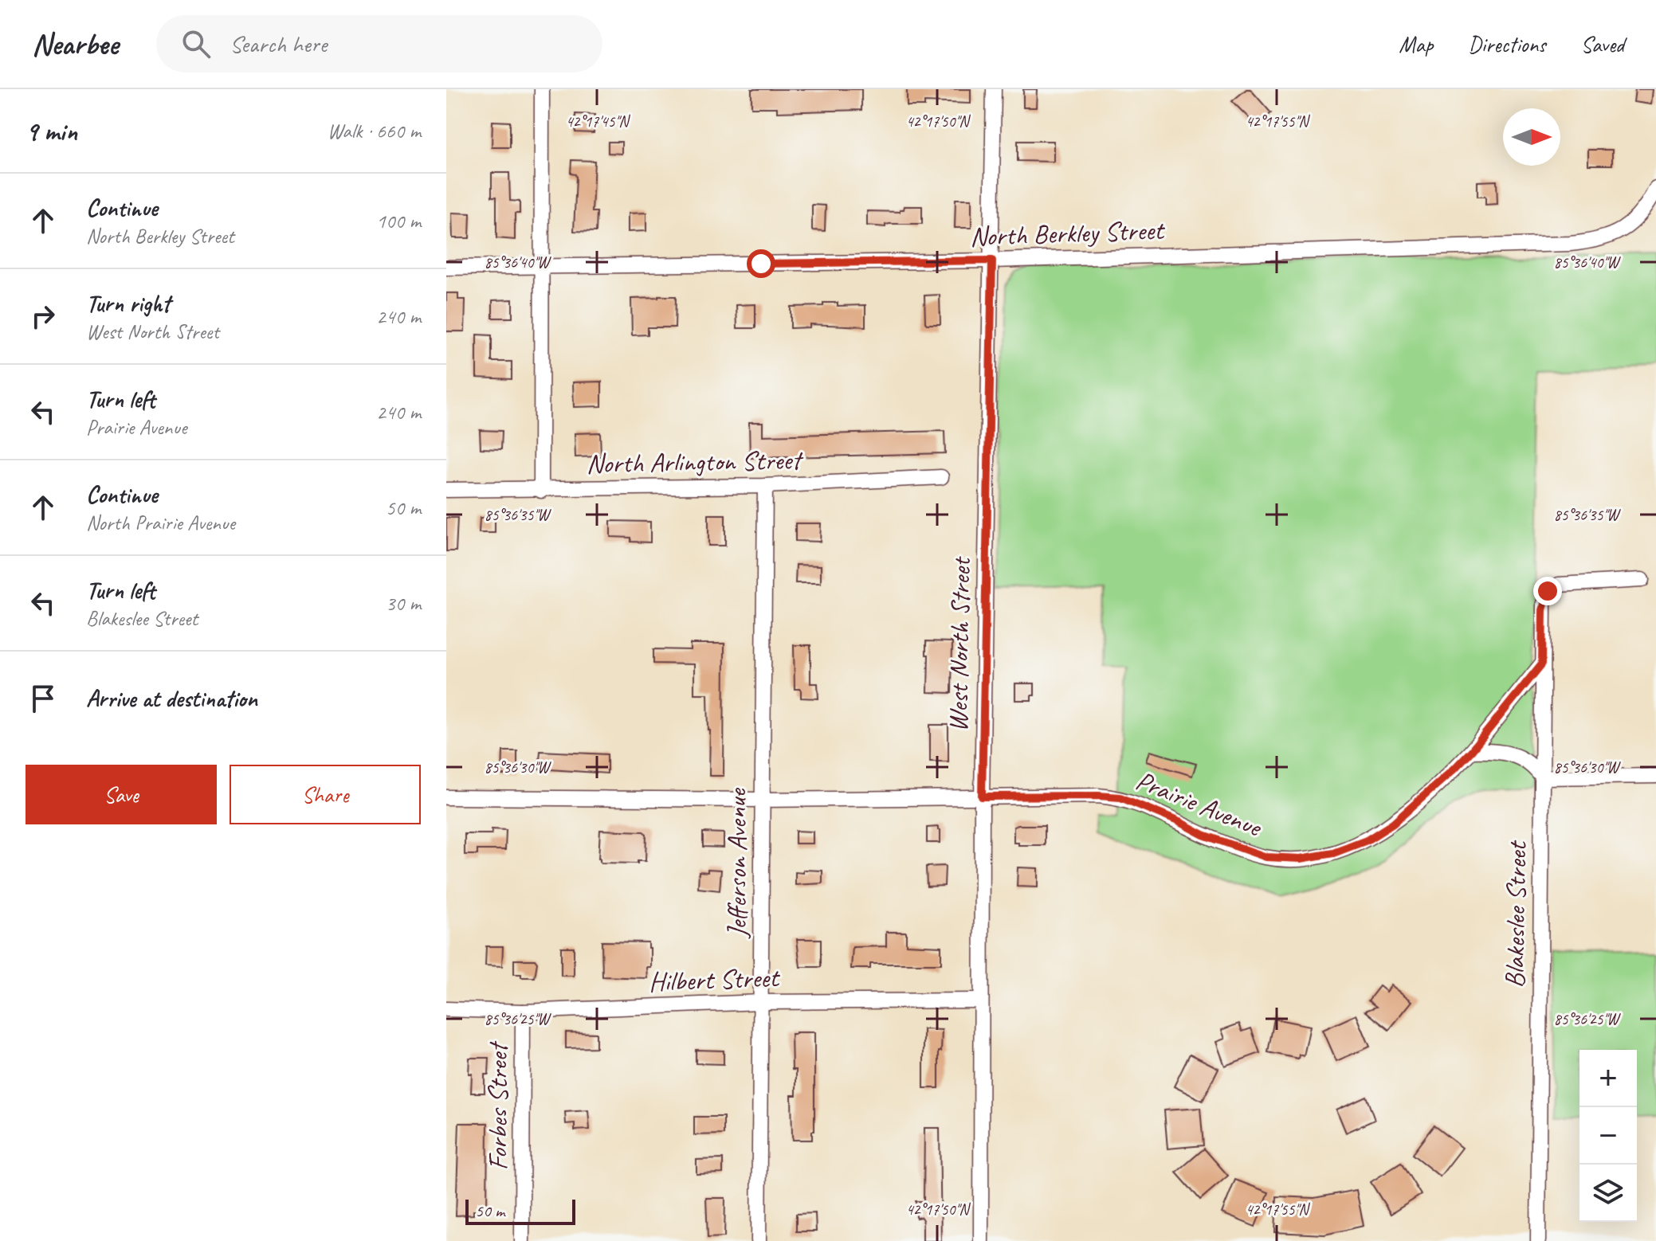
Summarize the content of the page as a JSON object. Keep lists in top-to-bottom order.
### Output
{
  "streets": {
    "street": [
      "North Berkley Street",
      "North Arlington Street",
      "West North Street",
      "Prairie Avenue",
      "Jefferson Avenue",
      "Blakeslee Street",
      "Hilbert Street",
      "Forbes Street"
    ]
  },
  "crossings": [
    ["North Berkley Street", "West North Street"],
    ["North Arlington Street", "Jefferson Avenue"],
    ["West North Street", "Prairie Avenue"],
    ["West North Street", "Hilbert Street"],
    ["Prairie Avenue", "Jefferson Avenue"],
    ["Prairie Avenue", "Blakeslee Street"],
    ["Jefferson Avenue", "Hilbert Street"],
    ["Hilbert Street", "Forbes Street"]
  ],
  "scale_bar": "50 m",
  "north": "right",
  "page": {
    "header": "Nearbee",
    "search": "Search here",
    "nav": ["Map", "Directions", "Saved"],
    "heading": ["9 min", "Walk · 660 m"],
    "list": [
      ["Continue", "North Berkley Street", "100 m"],
      ["Turn right", "West North Street", "240 m"],
      ["Turn left", "Prairie Avenue", "240 m"],
      ["Continue", "North Prairie Avenue", "50 m"],
      ["Turn left", "Blakeslee Street", "30 m"],
      "Arrive at destination"
    ],
    "buttons": ["Save", "Share"],
    "map_buttons": ["+", "−"],
    "scale": "50 m"
  },
  "coordinates": [
    "42°17'45\"N",
    "42°17'50\"N",
    "42°17'55\"N",
    "85°36'40\"W",
    "85°36'35\"W",
    "85°36'30\"W",
    "85°36'25\"W"
  ]
}
